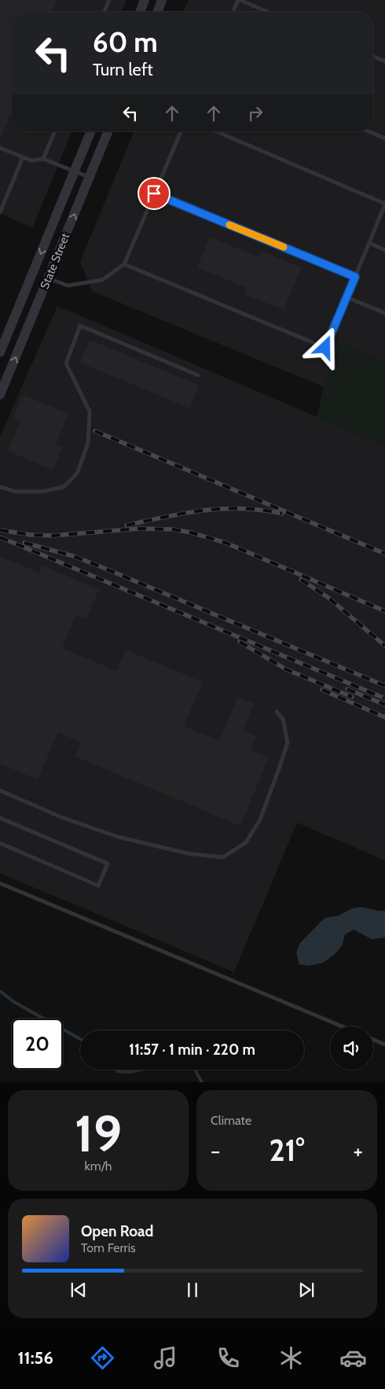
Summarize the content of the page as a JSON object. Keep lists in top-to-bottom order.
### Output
{
  "streets": {
    "street": ["State Street"]
  },
  "page": {
    "turn": ["60 m", "Turn left"],
    "limit": "20",
    "trip": "11:57 · 1 min · 220 m",
    "tile": [
      ["19", "km/h"],
      "Climate"
    ],
    "heat": ["−", "21°", "+"],
    "song": ["Open Road", "Tom Ferris"],
    "tabs": "11:56"
  }
}
